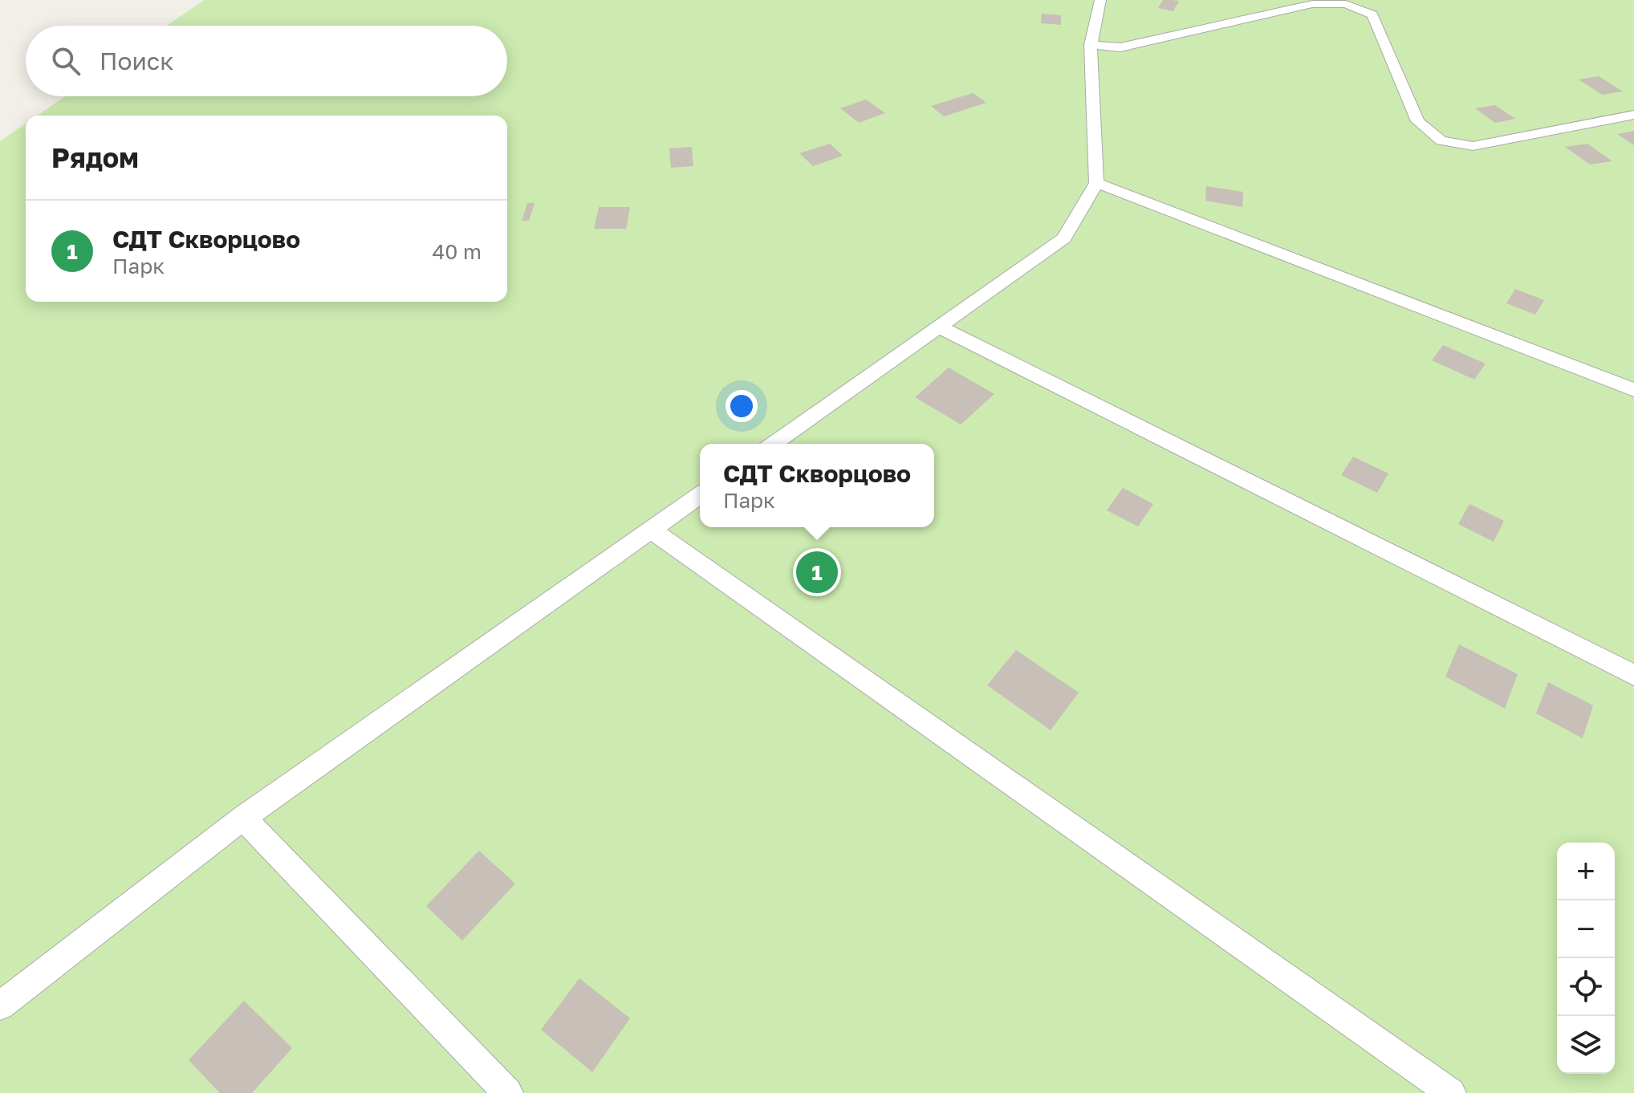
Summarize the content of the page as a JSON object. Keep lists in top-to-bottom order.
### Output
{
  "page": {
    "search": "Поиск",
    "heading": "Рядом",
    "list": [
      {
        "mark": "1",
        "name": "СДТ Скворцово",
        "note": "Парк",
        "value": "40 m"
      }
    ],
    "popup": ["СДТ Скворцово", "Парк"],
    "pins": "1",
    "map_buttons": ["+", "−"]
  }
}
